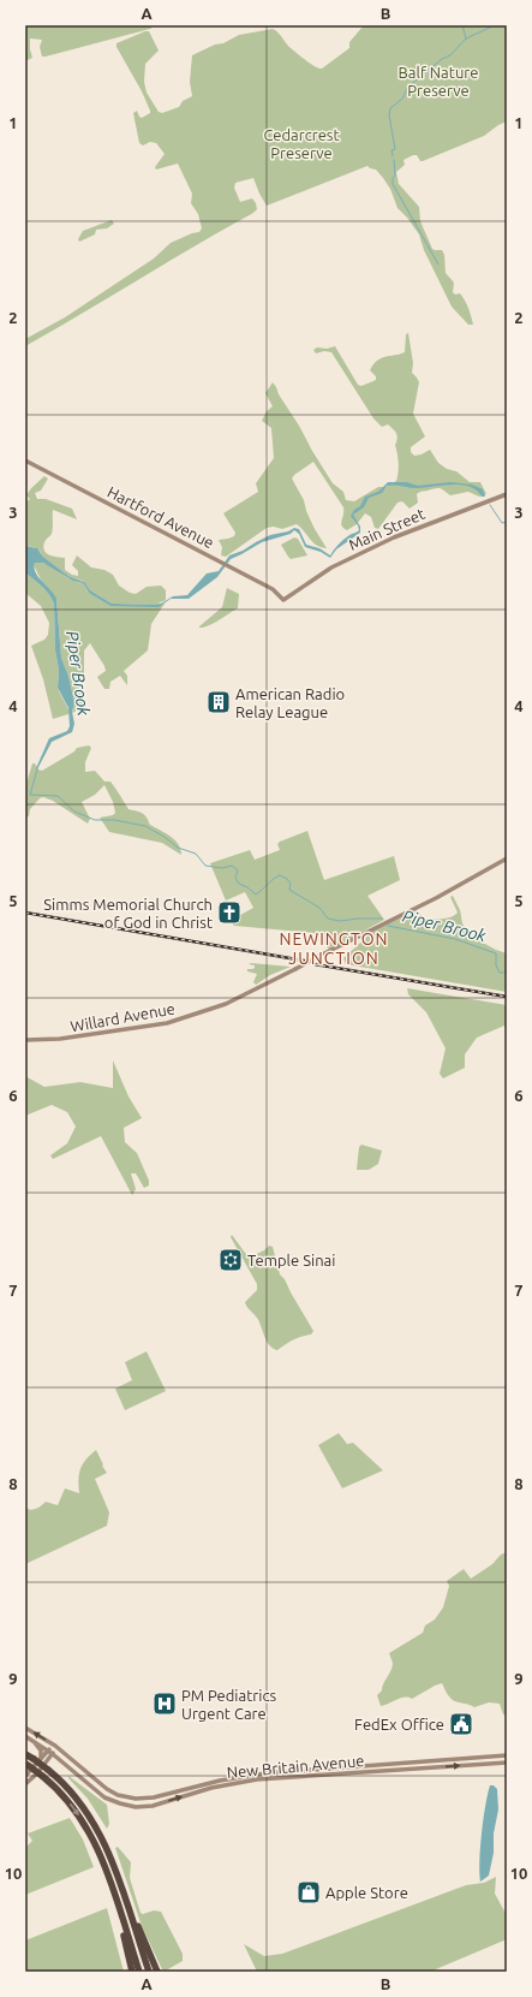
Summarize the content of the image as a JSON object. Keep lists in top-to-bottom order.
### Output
{
  "streets": {
    "main road": [
      "Hartford Avenue",
      "Main Street",
      "Willard Avenue",
      "New Britain Avenue"
    ]
  },
  "crossings": [
    ["Hartford Avenue", "Main Street"]
  ],
  "districts": ["NEWINGTON JUNCTION"],
  "water": ["Piper Brook"],
  "parks": ["Balf Nature Preserve", "Cedarcrest Preserve"],
  "places": {
    "building": ["American Radio Relay League"],
    "church": ["Simms Memorial Church of God in Christ"],
    "synagogue": ["Temple Sinai"],
    "hospital": ["PM Pediatrics Urgent Care"],
    "public building": ["FedEx Office"],
    "shop": ["Apple Store"]
  },
  "grid": {
    "columns": ["A", "B"],
    "rows": [
      "1",
      "2",
      "3",
      "4",
      "5",
      "6",
      "7",
      "8",
      "9",
      "10"
    ]
  }
}
